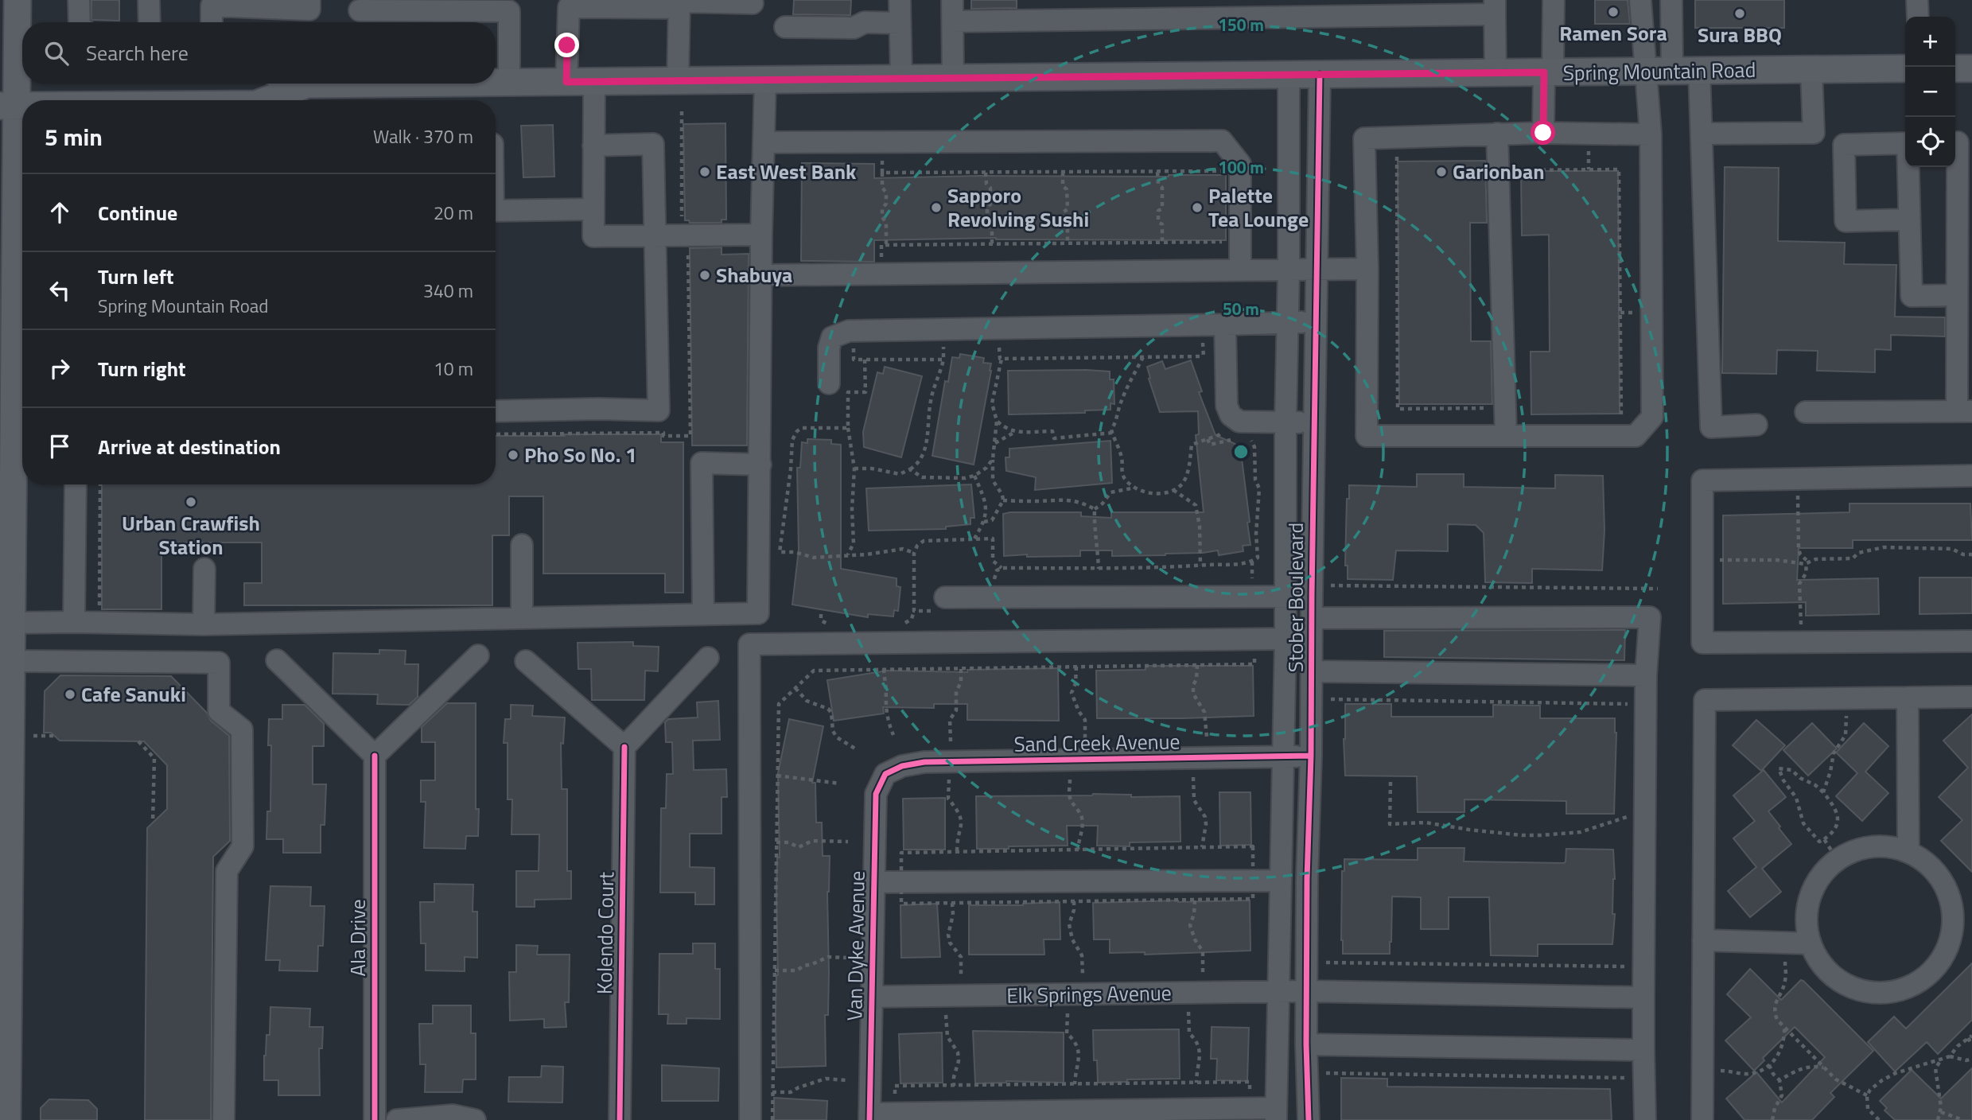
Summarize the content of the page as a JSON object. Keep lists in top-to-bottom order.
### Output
{
  "streets": {
    "main road": ["Spring Mountain Road"],
    "street": [
      "Stober Boulevard",
      "Sand Creek Avenue",
      "Kolendo Court",
      "Ala Drive",
      "Van Dyke Avenue",
      "Elk Springs Avenue"
    ]
  },
  "crossings": [
    ["Spring Mountain Road", "Stober Boulevard"],
    ["Stober Boulevard", "Sand Creek Avenue"],
    ["Stober Boulevard", "Elk Springs Avenue"],
    ["Sand Creek Avenue", "Van Dyke Avenue"],
    ["Van Dyke Avenue", "Elk Springs Avenue"]
  ],
  "places": [
    "Ramen Sora",
    "Sura BBQ",
    "East West Bank",
    "Garionban",
    "Sapporo Revolving Sushi",
    "Palette Tea Lounge",
    "Shabuya",
    "Pho So No. 1",
    "Urban Crawfish Station",
    "Cafe Sanuki"
  ],
  "page": {
    "map_buttons": ["+", "−"],
    "search": "Search here",
    "heading": ["5 min", "Walk · 370 m"],
    "list": [
      ["Continue", "20 m"],
      ["Turn left", "Spring Mountain Road", "340 m"],
      ["Turn right", "10 m"],
      "Arrive at destination"
    ]
  },
  "rings": ["150 m", "100 m", "50 m"]
}
